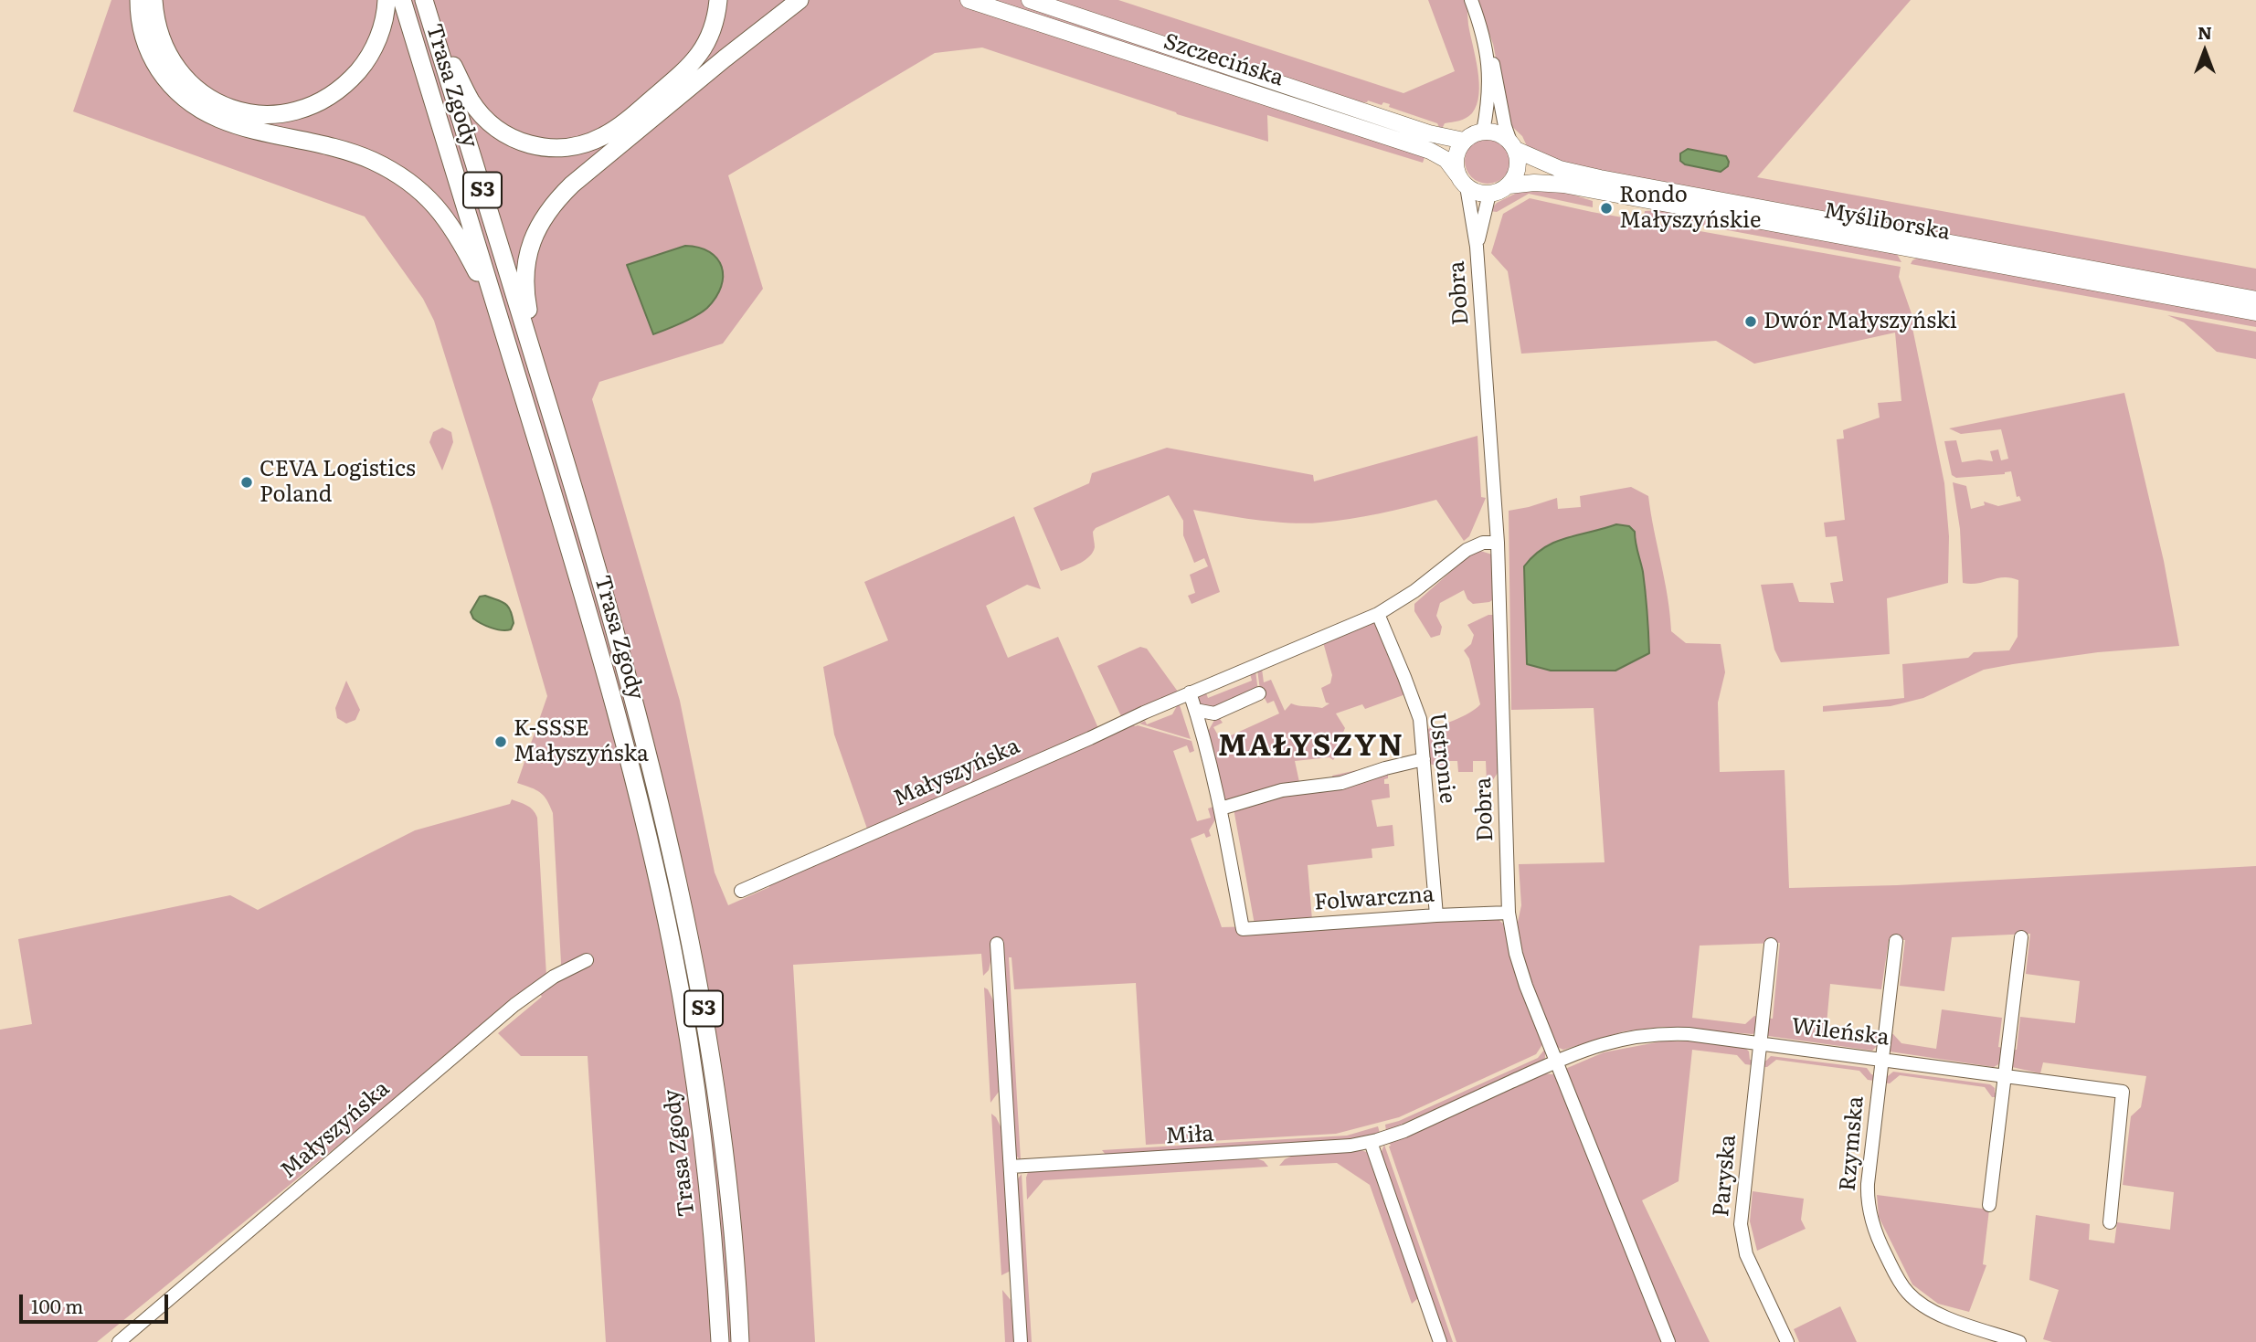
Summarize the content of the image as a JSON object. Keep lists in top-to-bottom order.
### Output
{
  "streets": {
    "highway": ["Trasa Zgody", "S3"],
    "main road": ["Szczecińska", "Myśliborska"],
    "street": [
      "Dobra",
      "Ustronie",
      "Małyszyńska",
      "Folwarczna",
      "Wileńska",
      "Miła",
      "Rzymska",
      "Paryska"
    ]
  },
  "crossings": [
    ["Szczecińska", "Myśliborska"],
    ["Szczecińska", "Dobra"],
    ["Myśliborska", "Dobra"],
    ["Dobra", "Małyszyńska"],
    ["Dobra", "Folwarczna"],
    ["Dobra", "Wileńska"],
    ["Dobra", "Miła"],
    ["Ustronie", "Małyszyńska"],
    ["Ustronie", "Folwarczna"],
    ["Wileńska", "Miła"],
    ["Wileńska", "Rzymska"],
    ["Wileńska", "Paryska"]
  ],
  "districts": ["MAŁYSZYN"],
  "places": [
    "Rondo Małyszyńskie",
    "Dwór Małyszyński",
    "CEVA Logistics Poland",
    "K-SSSE Małyszyńska"
  ],
  "scale_bar": "100 m",
  "north": "top"
}
